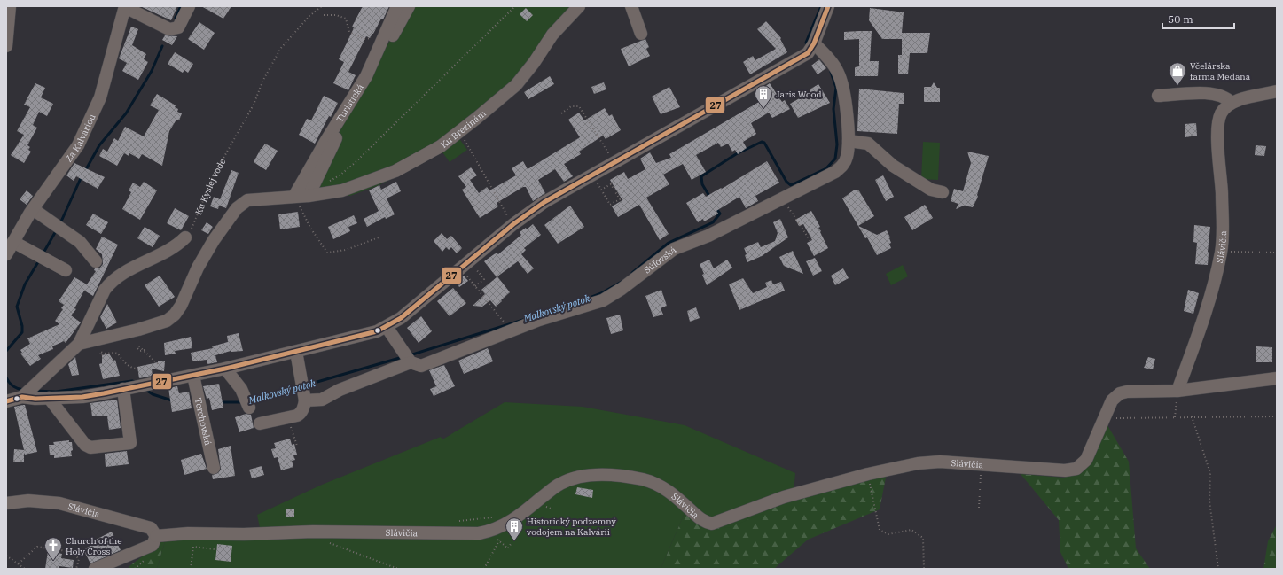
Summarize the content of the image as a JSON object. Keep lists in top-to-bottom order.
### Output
{
  "streets": {
    "street": [
      "Turistická",
      "Ku Brezinám",
      "Za Kalváriou",
      "Slávičia",
      "Súľovská",
      "Terchovská"
    ],
    "path": ["Ku Kyslej vode"]
  },
  "crossings": [
    ["Turistická", "Ku Brezinám"]
  ],
  "water": ["Malkovský potok"],
  "places": {
    "shop": ["Včelárska farma Medana"],
    "building": ["Jaris Wood", "Historický podzemný vodojem na Kalvárii"],
    "church": ["Church of the Holy Cross"]
  },
  "lines": ["transit line 27"],
  "scale_bar": "50 m"
}
